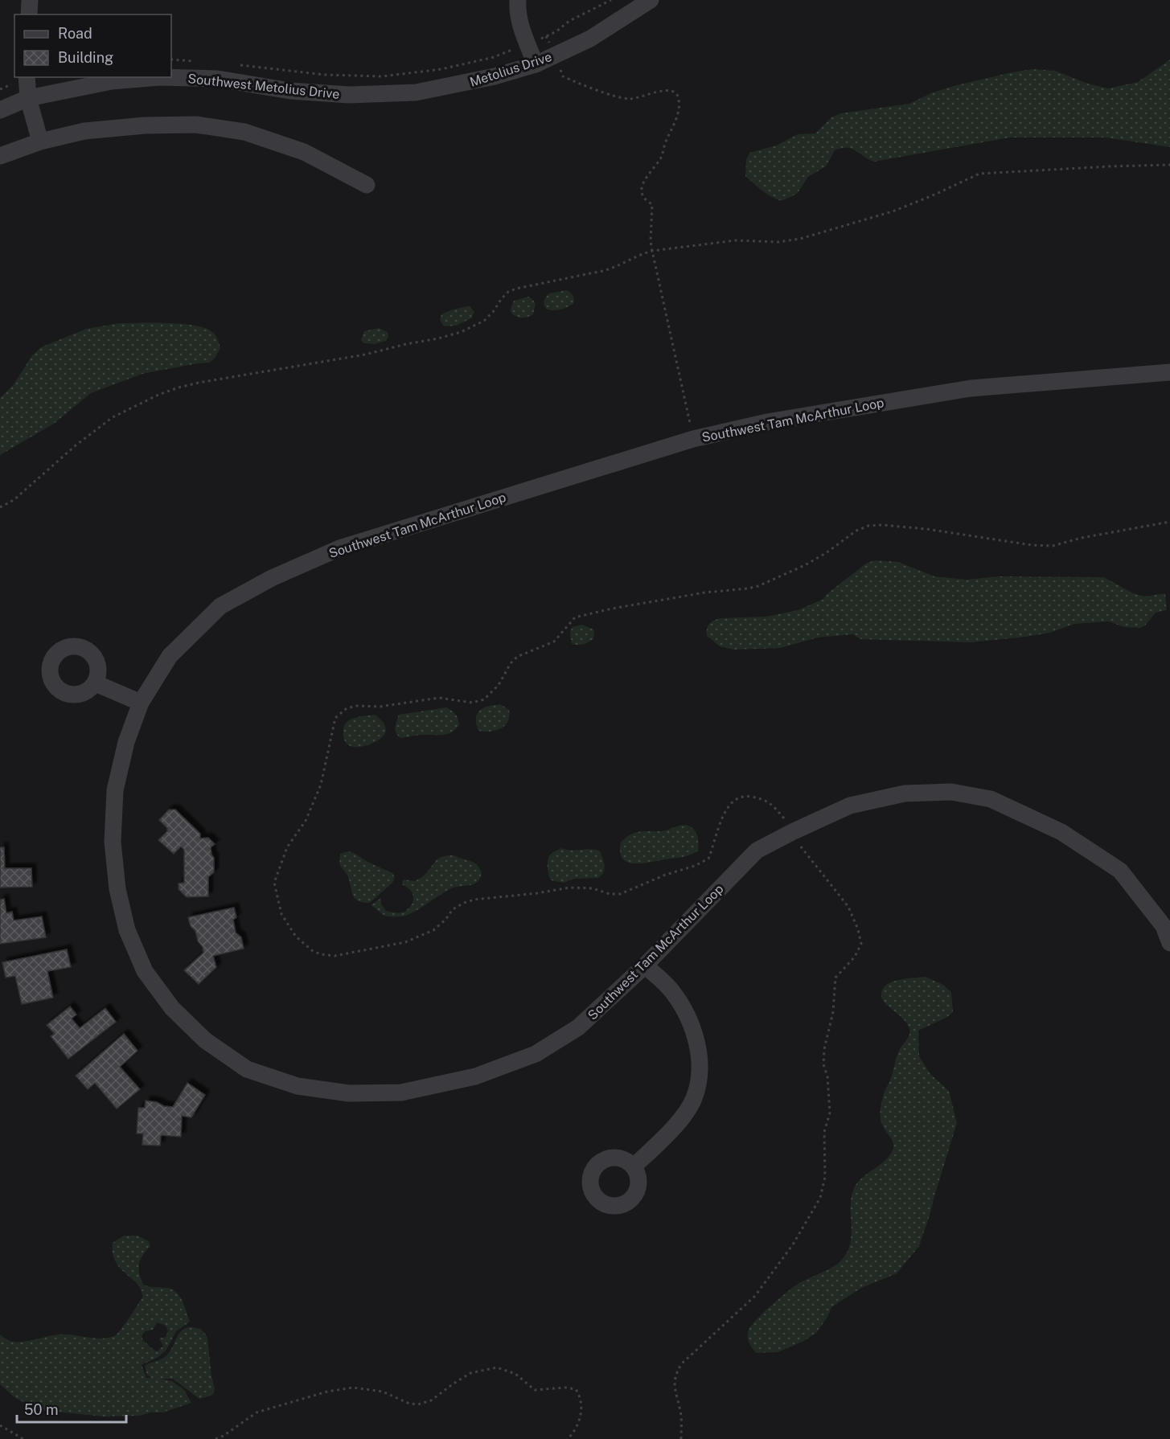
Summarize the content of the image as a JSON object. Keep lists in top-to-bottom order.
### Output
{
  "streets": {
    "street": ["Metolius Drive", "Southwest Metolius Drive", "Southwest Tam McArthur Loop"]
  },
  "crossings": [
    ["Metolius Drive", "Southwest Metolius Drive"]
  ],
  "legend": ["Road", "Building"],
  "scale_bar": "50 m"
}
